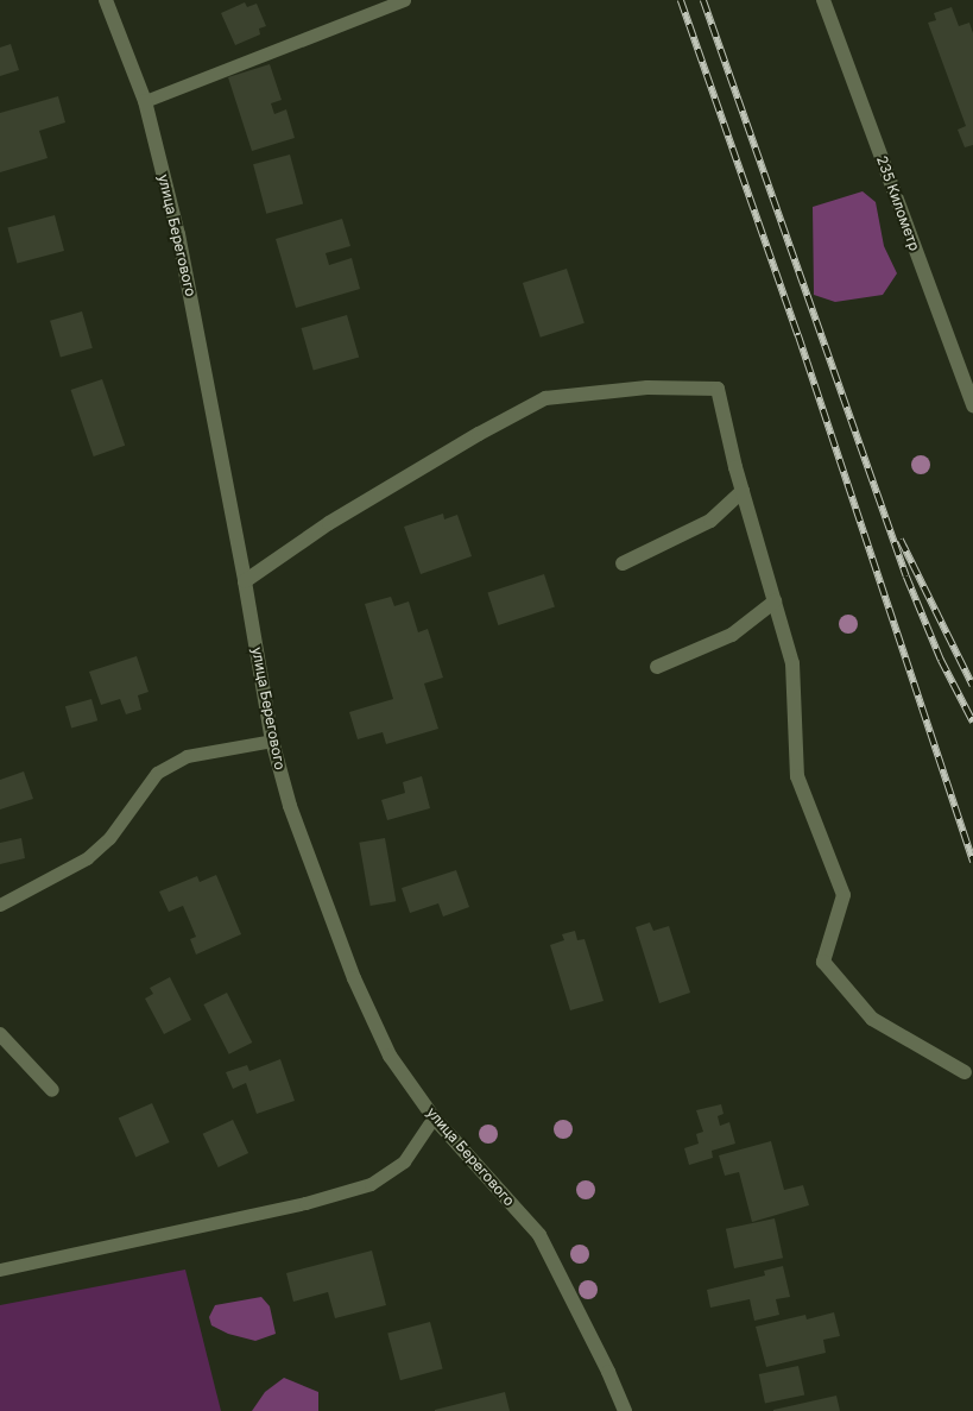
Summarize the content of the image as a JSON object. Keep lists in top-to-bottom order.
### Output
{
  "streets": {
    "street": ["235 Километр", "улица Берегового"]
  }
}
